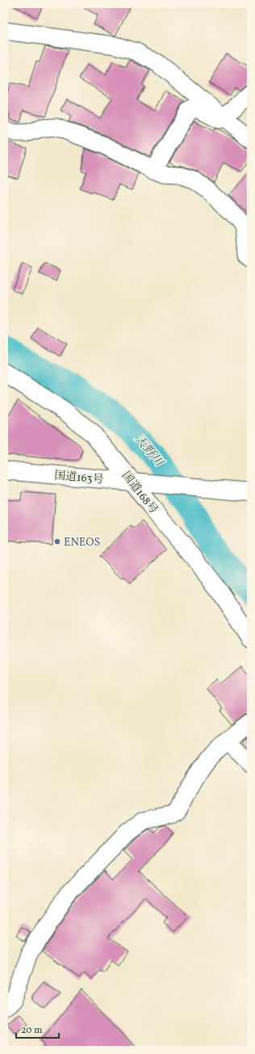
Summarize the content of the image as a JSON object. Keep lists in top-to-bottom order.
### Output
{
  "streets": {
    "highway": ["国道163号", "国道168号"]
  },
  "crossings": [
    ["国道163号", "国道168号"]
  ],
  "water": ["天野川"],
  "places": ["ENEOS"],
  "scale_bar": "20 m"
}
